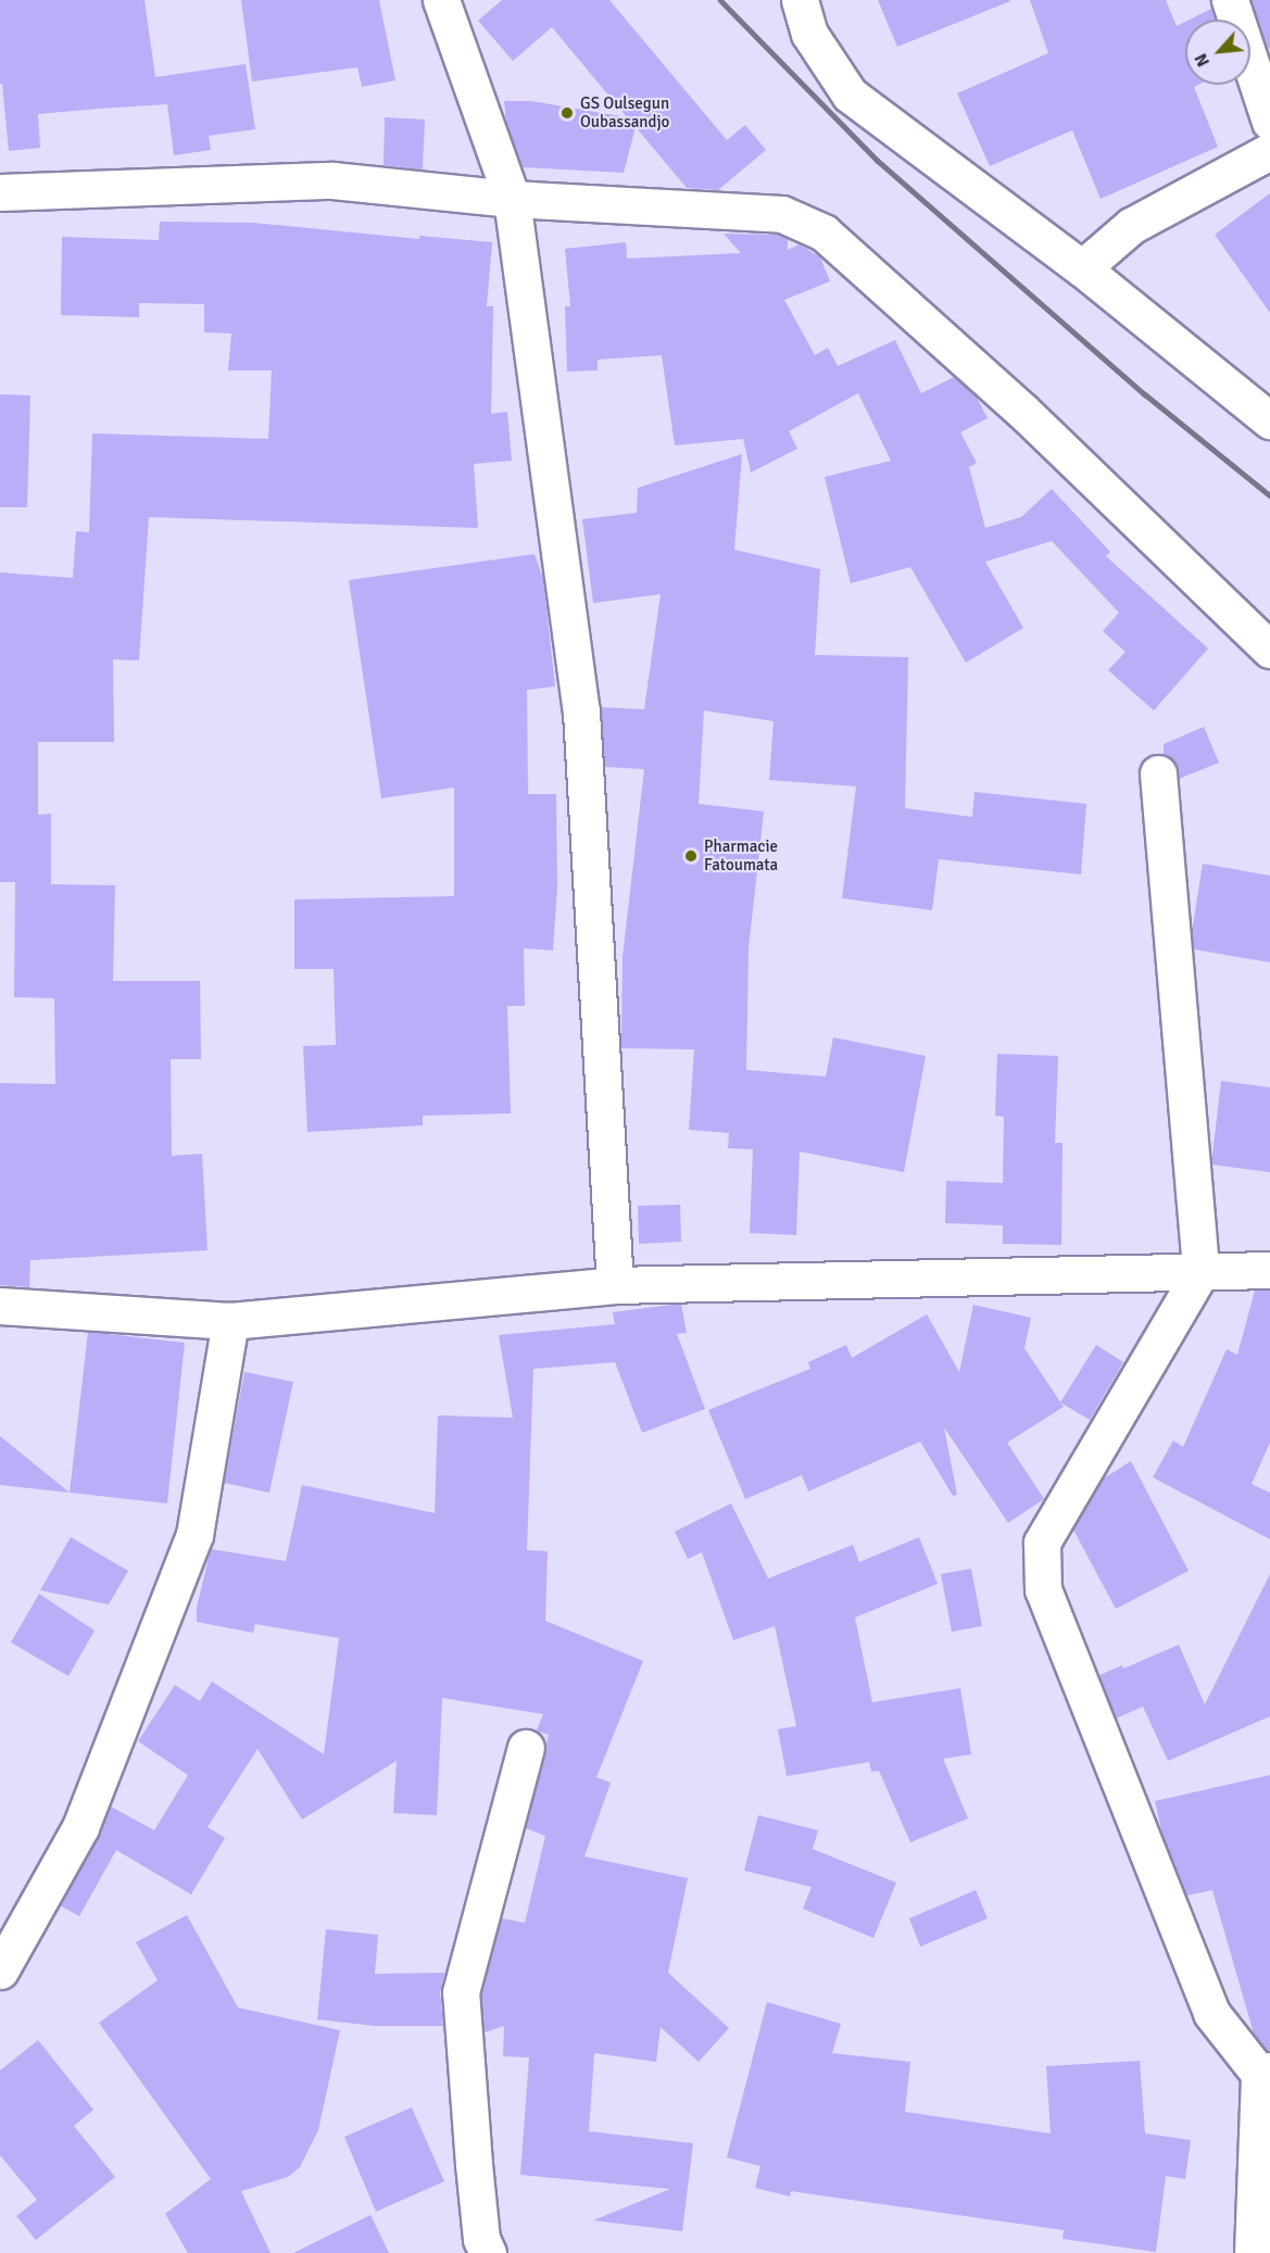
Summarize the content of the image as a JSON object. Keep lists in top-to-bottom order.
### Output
{
  "places": ["GS Oulsegun Oubassandjo", "Pharmacie Fatoumata"],
  "north": "bottom left"
}
